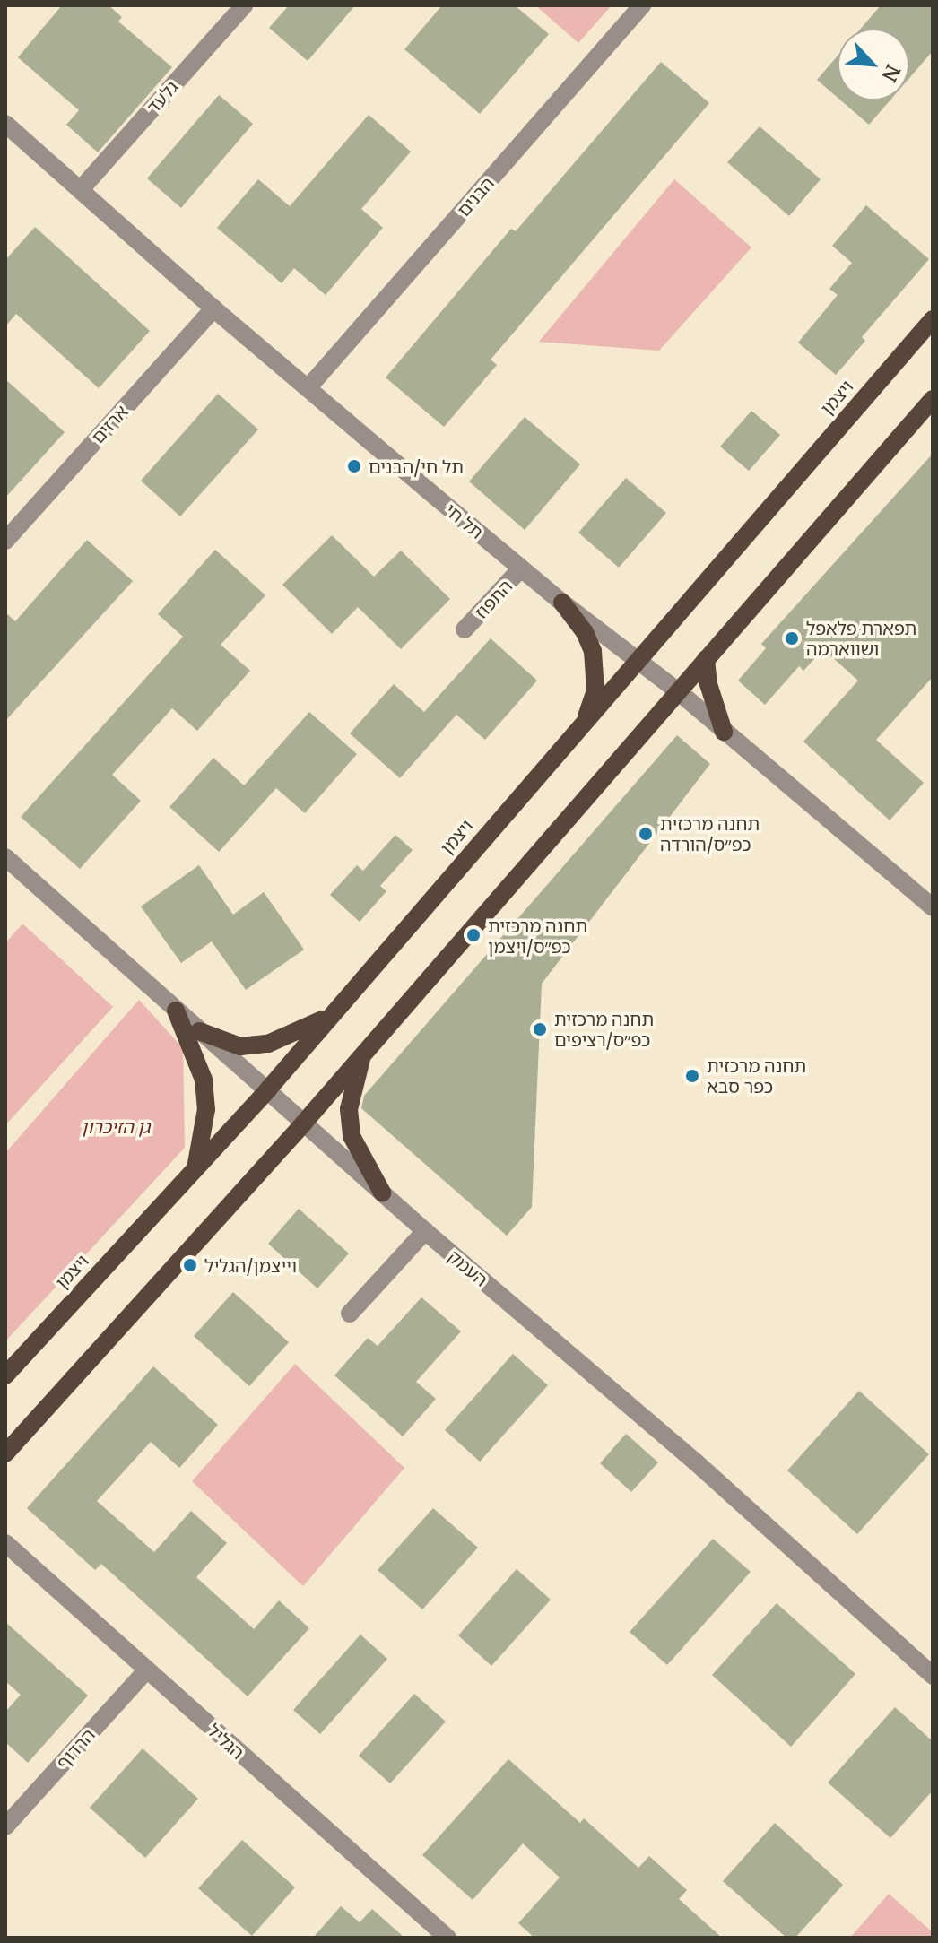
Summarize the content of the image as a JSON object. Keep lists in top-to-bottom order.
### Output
{
  "streets": {
    "main road": ["ויצמן"],
    "street": [
      "גלעד",
      "הבנים",
      "ארזים",
      "תל חי",
      "התפוז",
      "העמק",
      "הגליל",
      "הרדוף"
    ]
  },
  "crossings": [
    ["גלעד", "תל חי"],
    ["הבנים", "תל חי"],
    ["ויצמן", "תל חי"],
    ["ויצמן", "העמק"],
    ["ארזים", "תל חי"],
    ["תל חי", "התפוז"],
    ["הגליל", "הרדוף"]
  ],
  "parks": ["גן הזיכרון"],
  "places": [
    "תל חי/הבנים",
    "תפארת פלאפל ושווארמה",
    "תחנה מרכזית כפ״ס/הורדה",
    "תחנה מרכזית כפ״ס/ויצמן",
    "תחנה מרכזית כפ״ס/רציפים",
    "תחנה מרכזית כפר סבא",
    "וייצמן/הגליל"
  ],
  "north": "bottom right"
}
